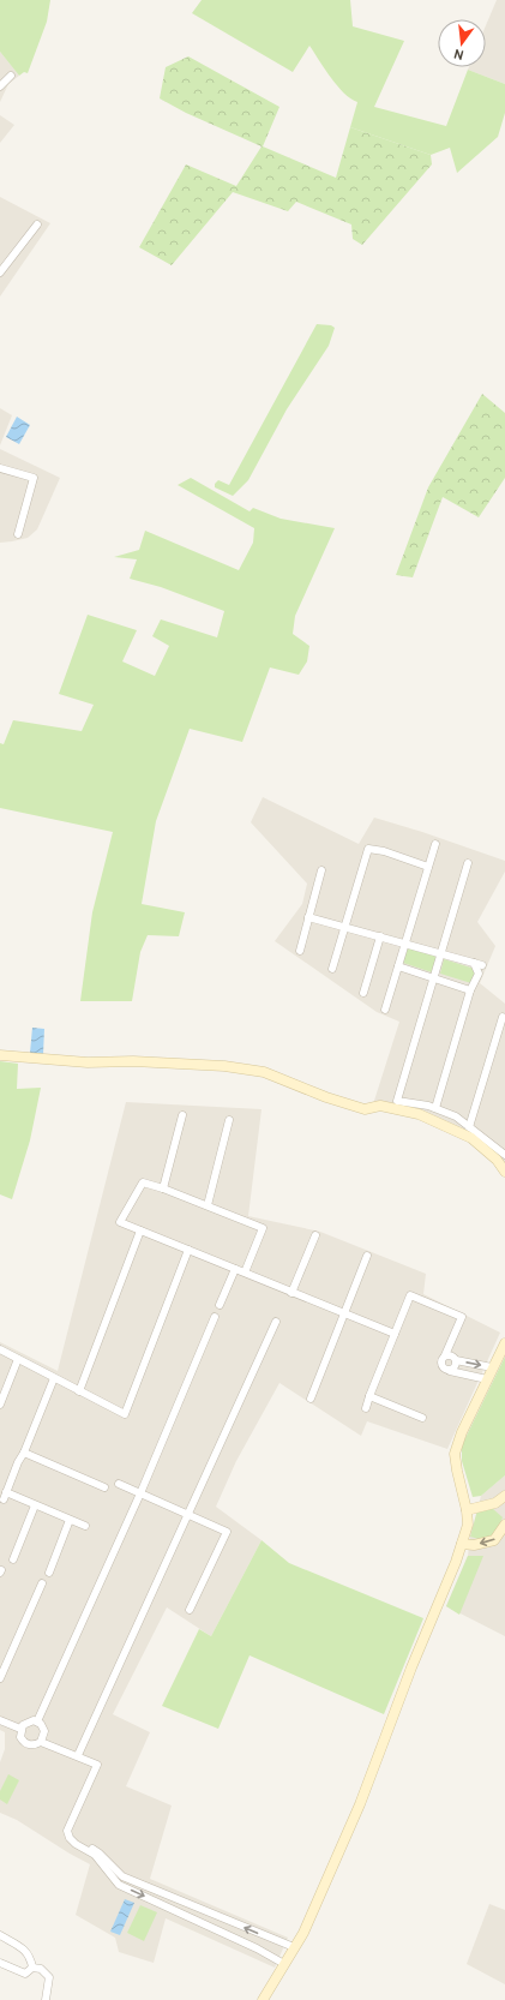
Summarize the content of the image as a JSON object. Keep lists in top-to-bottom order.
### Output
{
  "north": "bottom"
}
